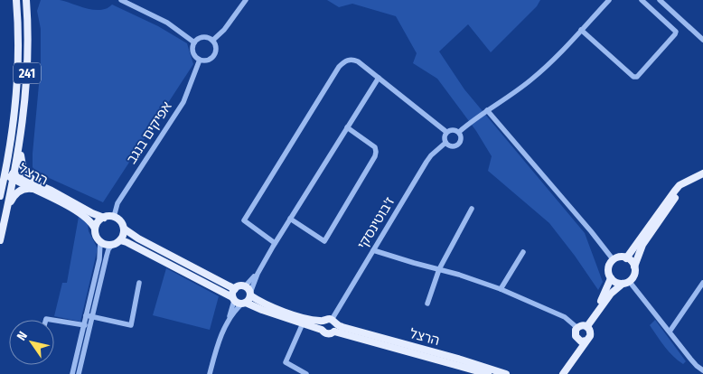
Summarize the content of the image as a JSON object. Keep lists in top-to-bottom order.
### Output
{
  "streets": {
    "main road": ["241", "הרצל"],
    "street": ["אפיקים בנגב", "ז'בוטינסקי"]
  },
  "crossings": [
    ["241", "הרצל"],
    ["אפיקים בנגב", "הרצל"],
    ["הרצל", "ז'בוטינסקי"]
  ],
  "north": "top left"
}
